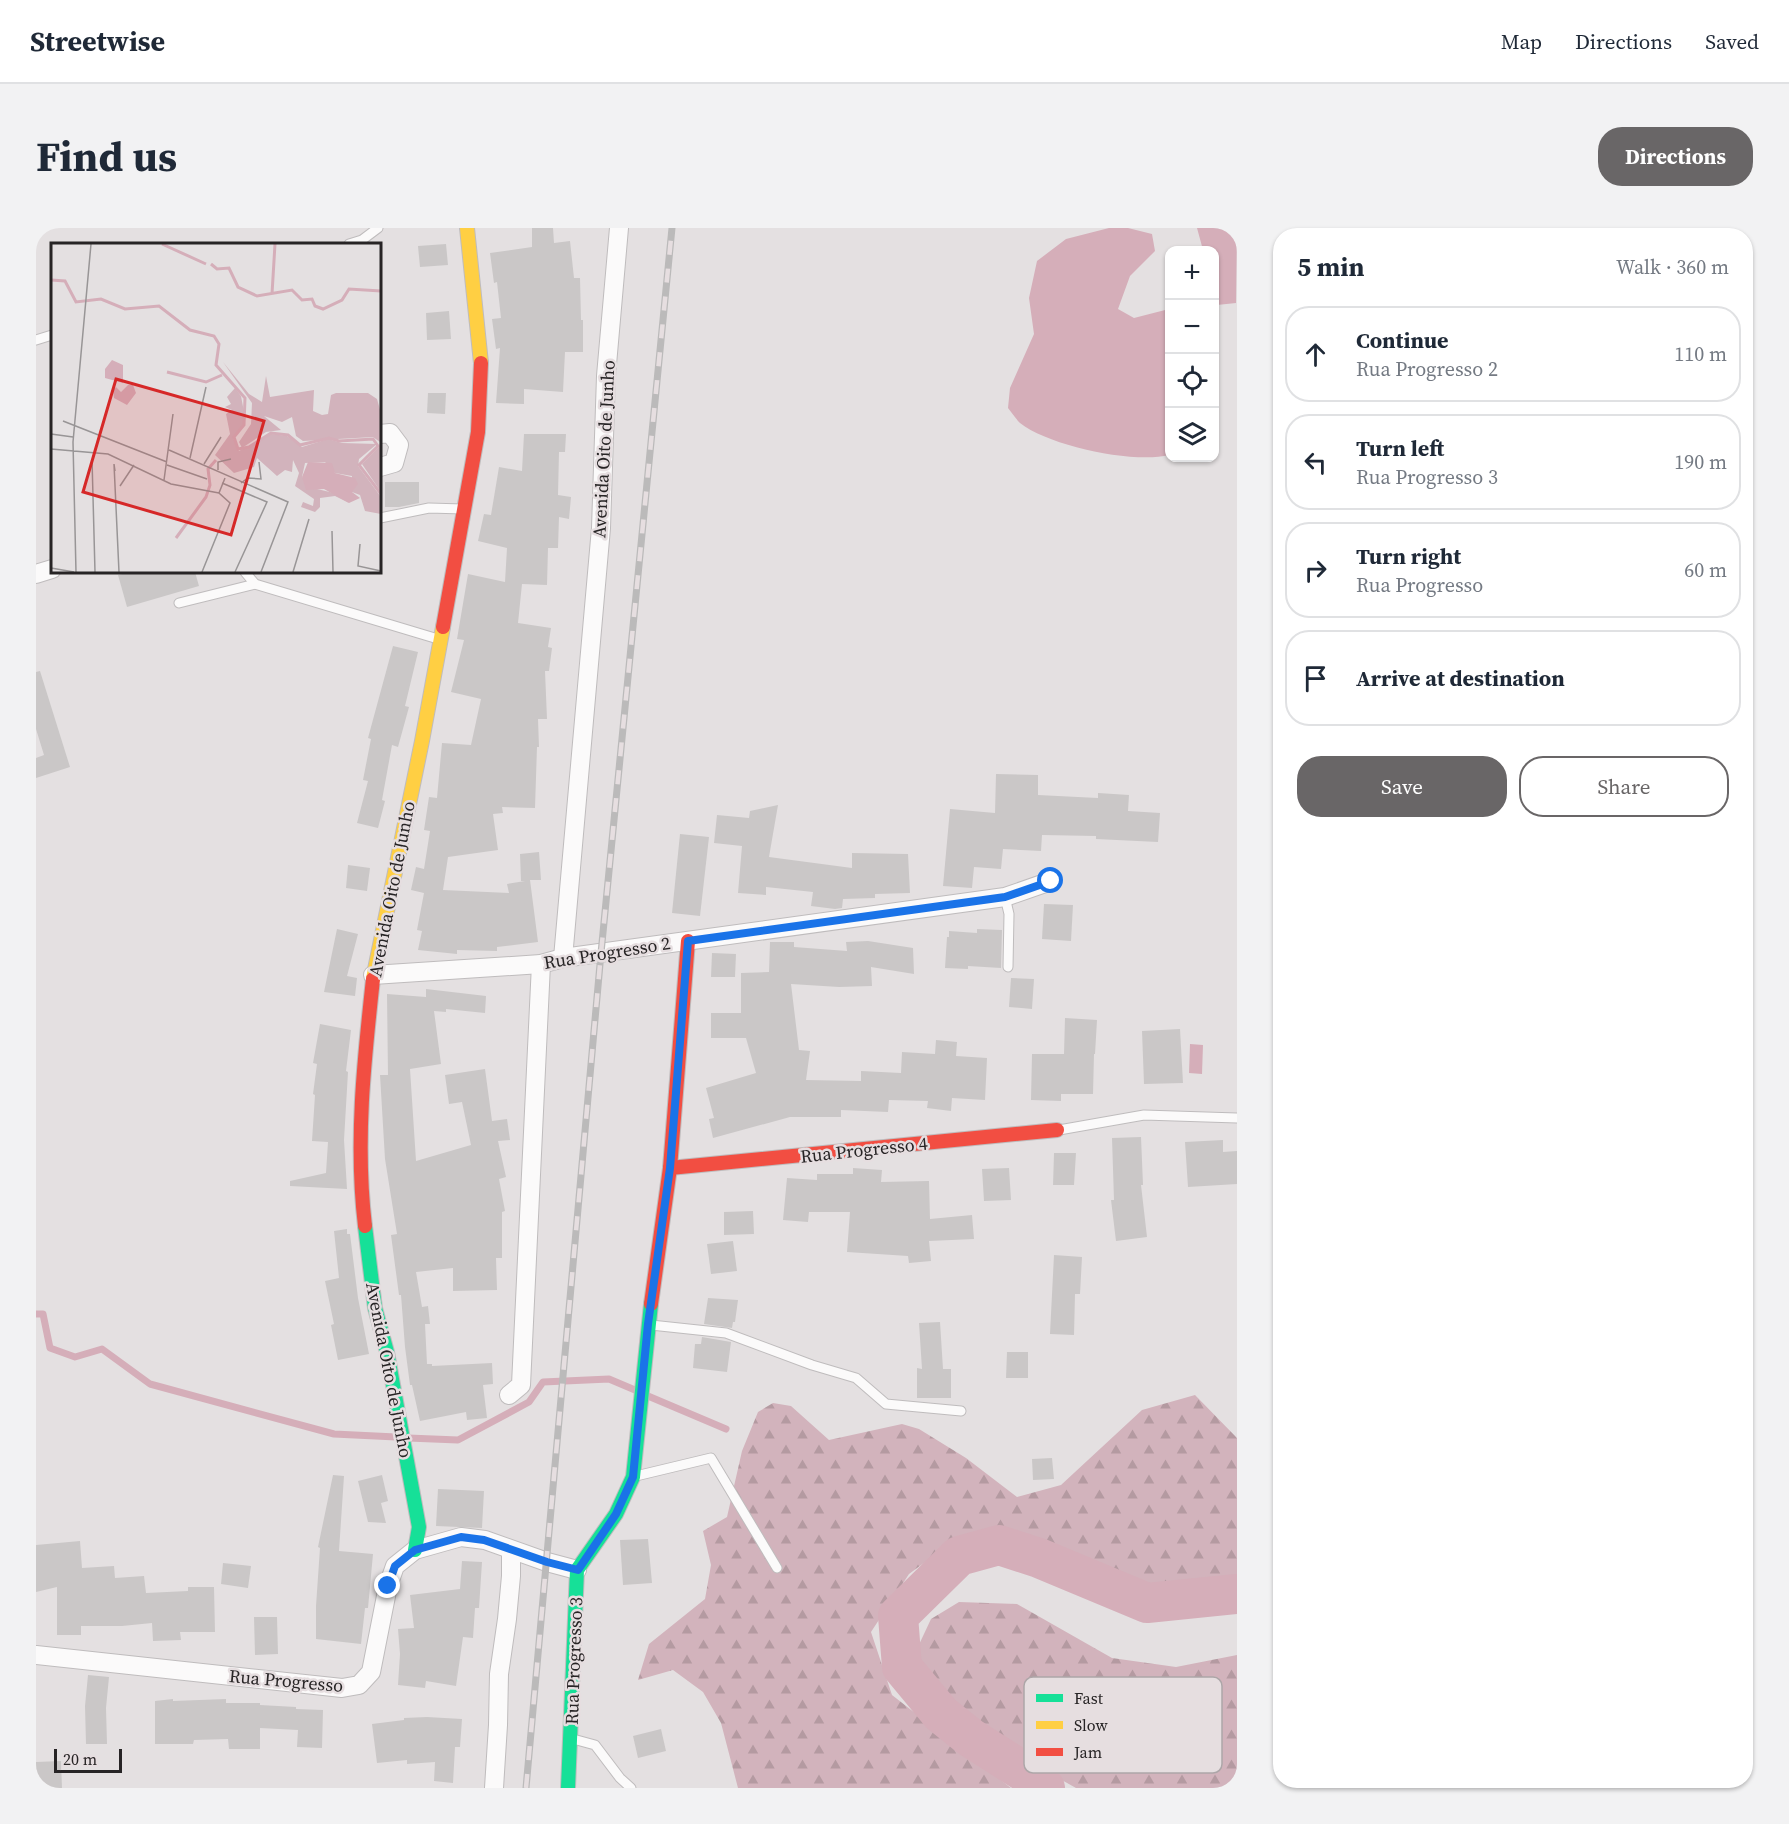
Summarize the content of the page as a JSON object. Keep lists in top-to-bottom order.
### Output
{
  "streets": {
    "street": [
      "Avenida Oito de Junho",
      "Rua Progresso 2",
      "Rua Progresso 4",
      "Rua Progresso 3",
      "Rua Progresso"
    ]
  },
  "crossings": [
    ["Avenida Oito de Junho", "Rua Progresso 2"],
    ["Avenida Oito de Junho", "Rua Progresso"],
    ["Rua Progresso 3", "Rua Progresso"]
  ],
  "legend": ["Fast", "Slow", "Jam"],
  "scale_bar": "20 m",
  "page": {
    "header": "Streetwise",
    "nav": ["Map", "Directions", "Saved"],
    "title": "Find us",
    "buttons": [
      "Directions",
      ["Save", "Share"]
    ],
    "heading": ["5 min", "Walk · 360 m"],
    "map_buttons": ["+", "−"],
    "list": [
      ["Continue", "Rua Progresso 2", "110 m"],
      ["Turn left", "Rua Progresso 3", "190 m"],
      ["Turn right", "Rua Progresso", "60 m"],
      "Arrive at destination"
    ],
    "scale": "20 m"
  }
}
